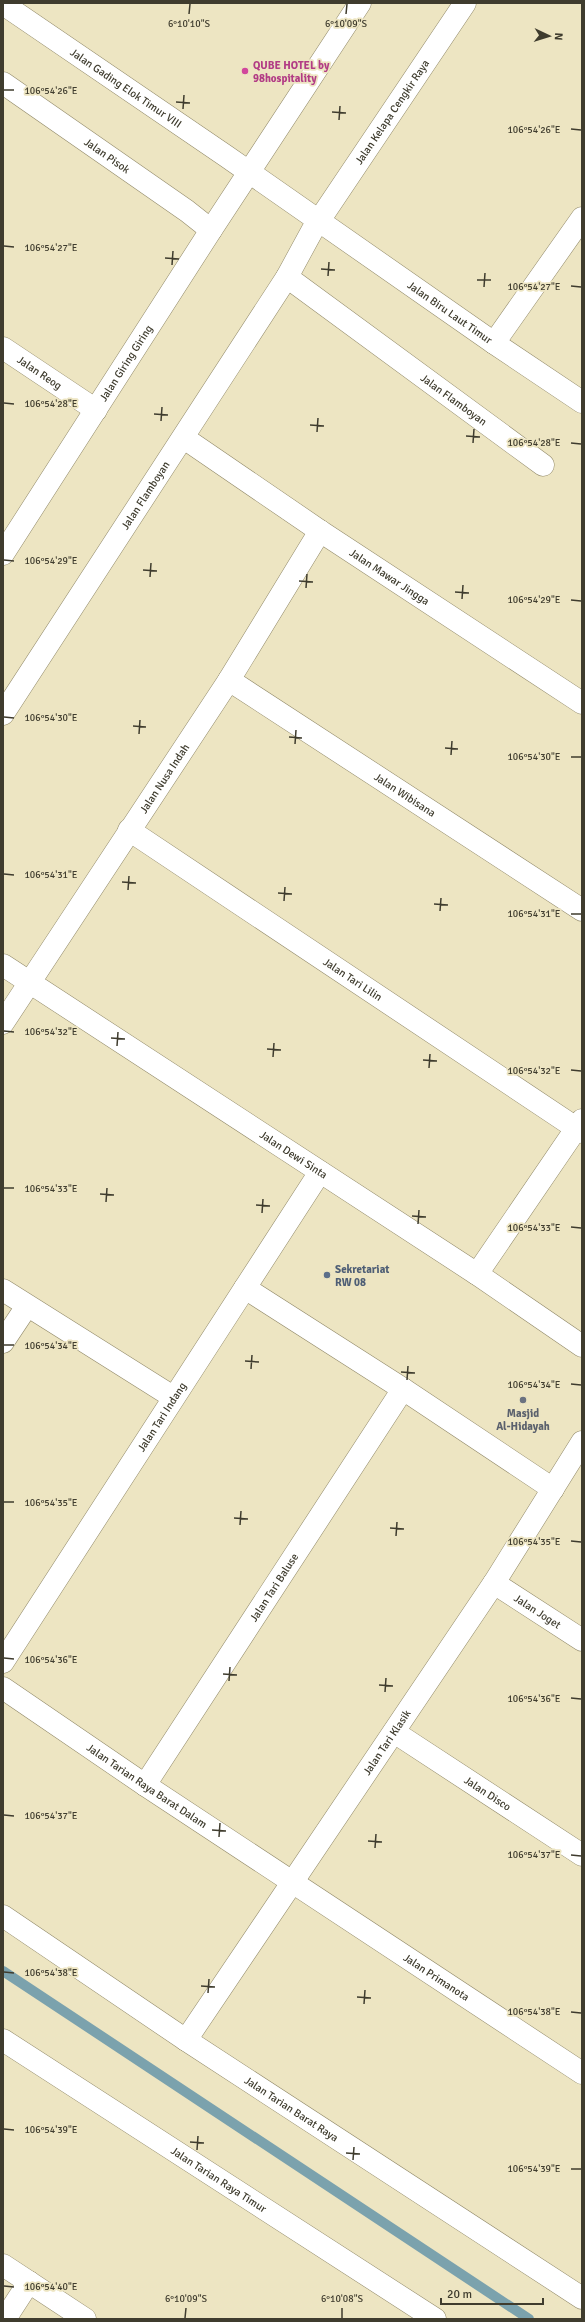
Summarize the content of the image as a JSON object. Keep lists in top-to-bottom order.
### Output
{
  "streets": {
    "street": [
      "Jalan Gading Elok Timur VIII",
      "Jalan Kelapa Cengkir Raya",
      "Jalan Pisok",
      "Jalan Biru Laut Timur",
      "Jalan Giring Giring",
      "Jalan Reog",
      "Jalan Flamboyan",
      "Jalan Mawar Jingga",
      "Jalan Nusa Indah",
      "Jalan Wibisana",
      "Jalan Tari Lilin",
      "Jalan Dewi Sinta",
      "Jalan Tari Indang",
      "Jalan Tari Baluse",
      "Jalan Joget",
      "Jalan Tari Klasik",
      "Jalan Tarian Raya Barat Dalam",
      "Jalan Disco",
      "Jalan Primanota",
      "Jalan Tarian Barat Raya",
      "Jalan Tarian Raya Timur"
    ]
  },
  "crossings": [
    ["Jalan Gading Elok Timur VIII", "Jalan Kelapa Cengkir Raya"],
    ["Jalan Gading Elok Timur VIII", "Jalan Biru Laut Timur"],
    ["Jalan Gading Elok Timur VIII", "Jalan Giring Giring"],
    ["Jalan Gading Elok Timur VIII", "Jalan Flamboyan"],
    ["Jalan Kelapa Cengkir Raya", "Jalan Biru Laut Timur"],
    ["Jalan Kelapa Cengkir Raya", "Jalan Flamboyan"],
    ["Jalan Pisok", "Jalan Giring Giring"],
    ["Jalan Biru Laut Timur", "Jalan Flamboyan"],
    ["Jalan Giring Giring", "Jalan Reog"],
    ["Jalan Flamboyan", "Jalan Mawar Jingga"],
    ["Jalan Mawar Jingga", "Jalan Nusa Indah"],
    ["Jalan Nusa Indah", "Jalan Wibisana"],
    ["Jalan Nusa Indah", "Jalan Tari Lilin"],
    ["Jalan Nusa Indah", "Jalan Dewi Sinta"],
    ["Jalan Dewi Sinta", "Jalan Tari Indang"],
    ["Jalan Tari Baluse", "Jalan Tarian Raya Barat Dalam"],
    ["Jalan Joget", "Jalan Tari Klasik"],
    ["Jalan Tari Klasik", "Jalan Tarian Raya Barat Dalam"],
    ["Jalan Tari Klasik", "Jalan Disco"],
    ["Jalan Tari Klasik", "Jalan Primanota"],
    ["Jalan Tari Klasik", "Jalan Tarian Barat Raya"],
    ["Jalan Tarian Raya Barat Dalam", "Jalan Primanota"]
  ],
  "places": ["QUBE HOTEL by 98hospitality", "Sekretariat RW 08", "Masjid Al-Hidayah"],
  "scale_bar": "20 m",
  "north": "right",
  "coordinates": [
    "6°10'10\"S",
    "6°10'09\"S",
    "106°54'26\"E",
    "106°54'27\"E",
    "106°54'28\"E",
    "106°54'29\"E",
    "106°54'30\"E",
    "106°54'31\"E",
    "106°54'32\"E",
    "106°54'33\"E",
    "106°54'34\"E",
    "106°54'35\"E",
    "106°54'36\"E",
    "106°54'37\"E",
    "106°54'38\"E",
    "106°54'39\"E",
    "106°54'40\"E",
    "6°10'08\"S"
  ]
}
